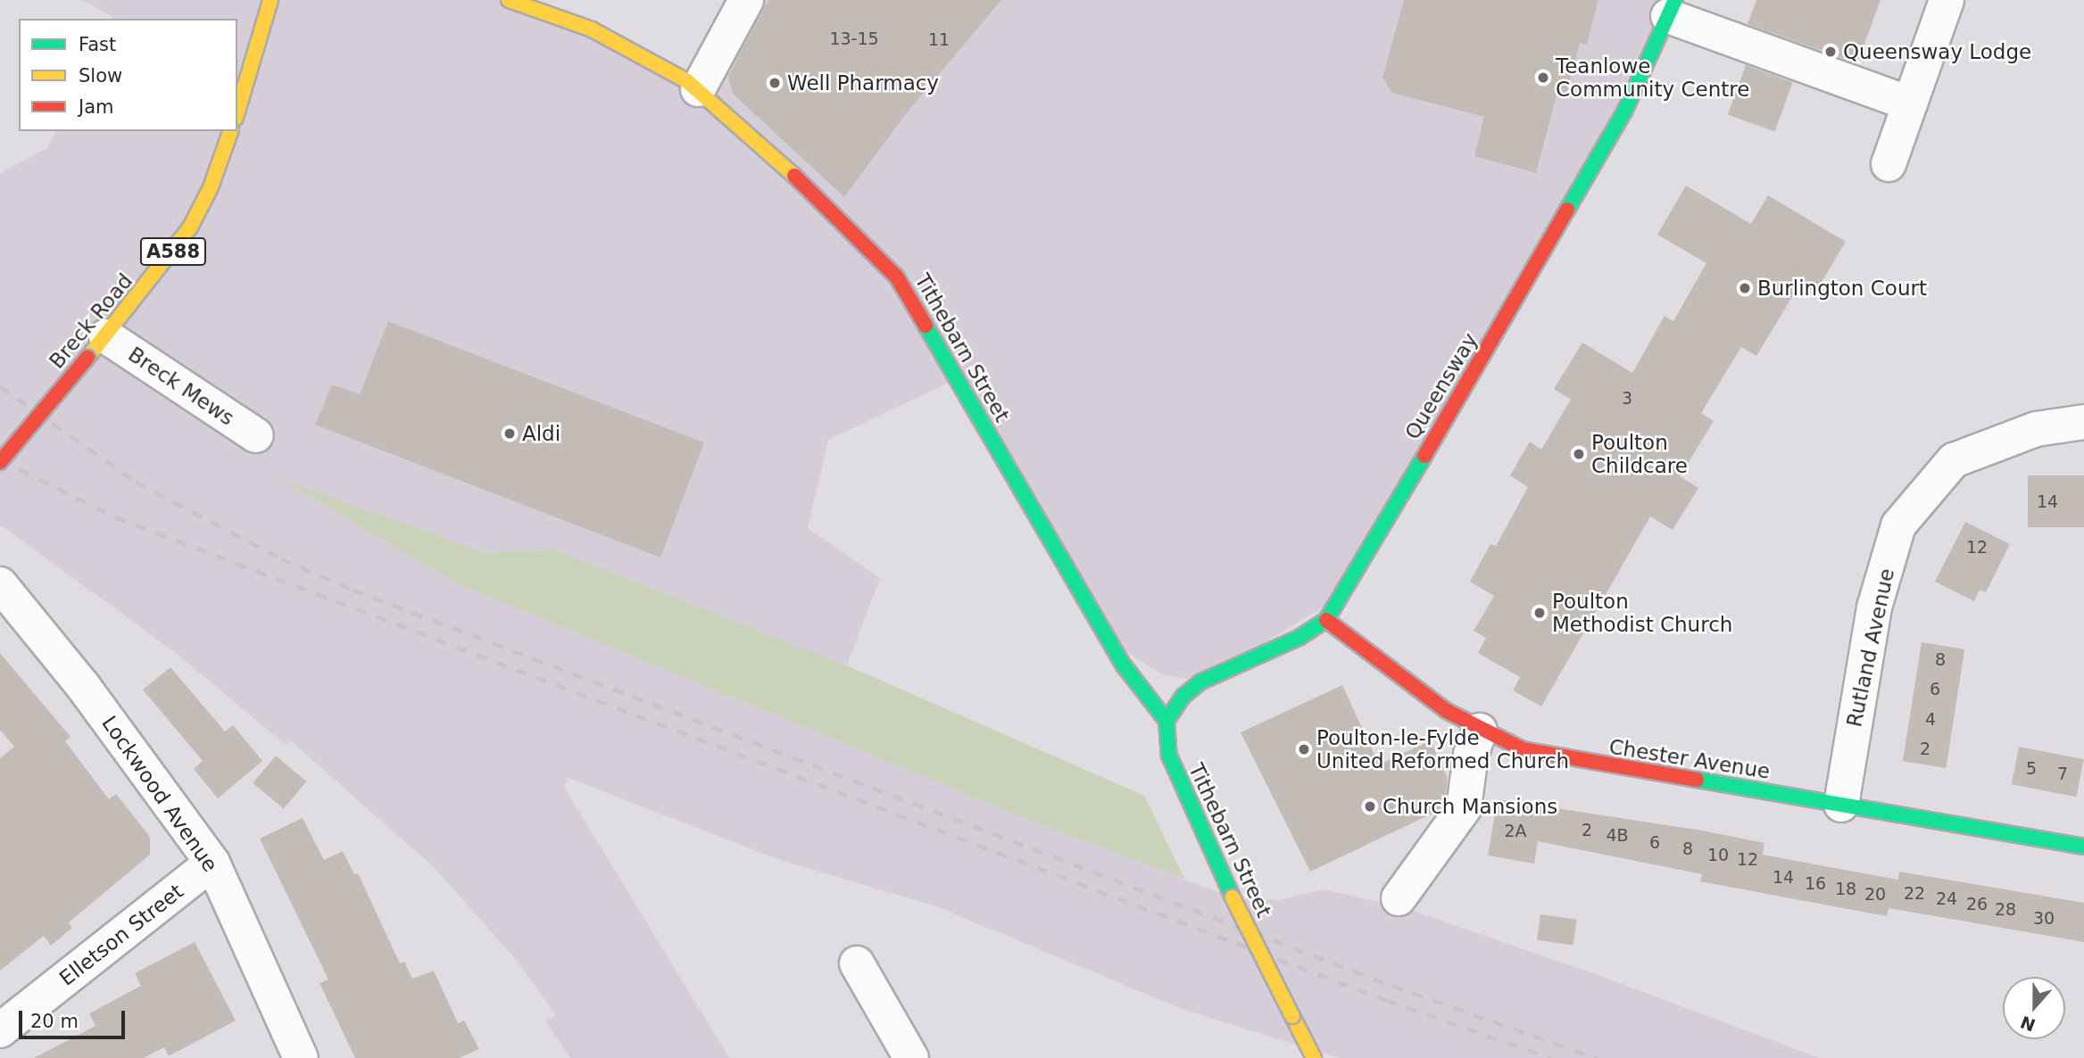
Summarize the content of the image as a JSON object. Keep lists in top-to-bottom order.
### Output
{
  "streets": {
    "main road": [
      "A588",
      "Breck Road",
      "Tithebarn Street",
      "Queensway",
      "Chester Avenue"
    ],
    "street": [
      "Breck Mews",
      "Rutland Avenue",
      "Lockwood Avenue",
      "Elletson Street"
    ]
  },
  "crossings": [
    ["Breck Road", "Breck Mews"],
    ["Tithebarn Street", "Queensway"],
    ["Queensway", "Chester Avenue"],
    ["Rutland Avenue", "Chester Avenue"],
    ["Lockwood Avenue", "Elletson Street"]
  ],
  "places": [
    "Queensway Lodge",
    "Teanlowe Community Centre",
    "Well Pharmacy",
    "Burlington Court",
    "Aldi",
    "Poulton Childcare",
    "Poulton Methodist Church",
    "Poulton-le-Fylde United Reformed Church",
    "Church Mansions"
  ],
  "house_numbers": [
    "13-15",
    "11",
    "3",
    "14",
    "12",
    "8",
    "6",
    "4",
    "2",
    "5",
    "7",
    "2",
    "2A",
    "4B",
    "6",
    "8",
    "10",
    "12",
    "14",
    "16",
    "18",
    "22",
    "20",
    "24",
    "26",
    "28",
    "30"
  ],
  "legend": ["Fast", "Slow", "Jam"],
  "scale_bar": "20 m",
  "north": "bottom"
}
